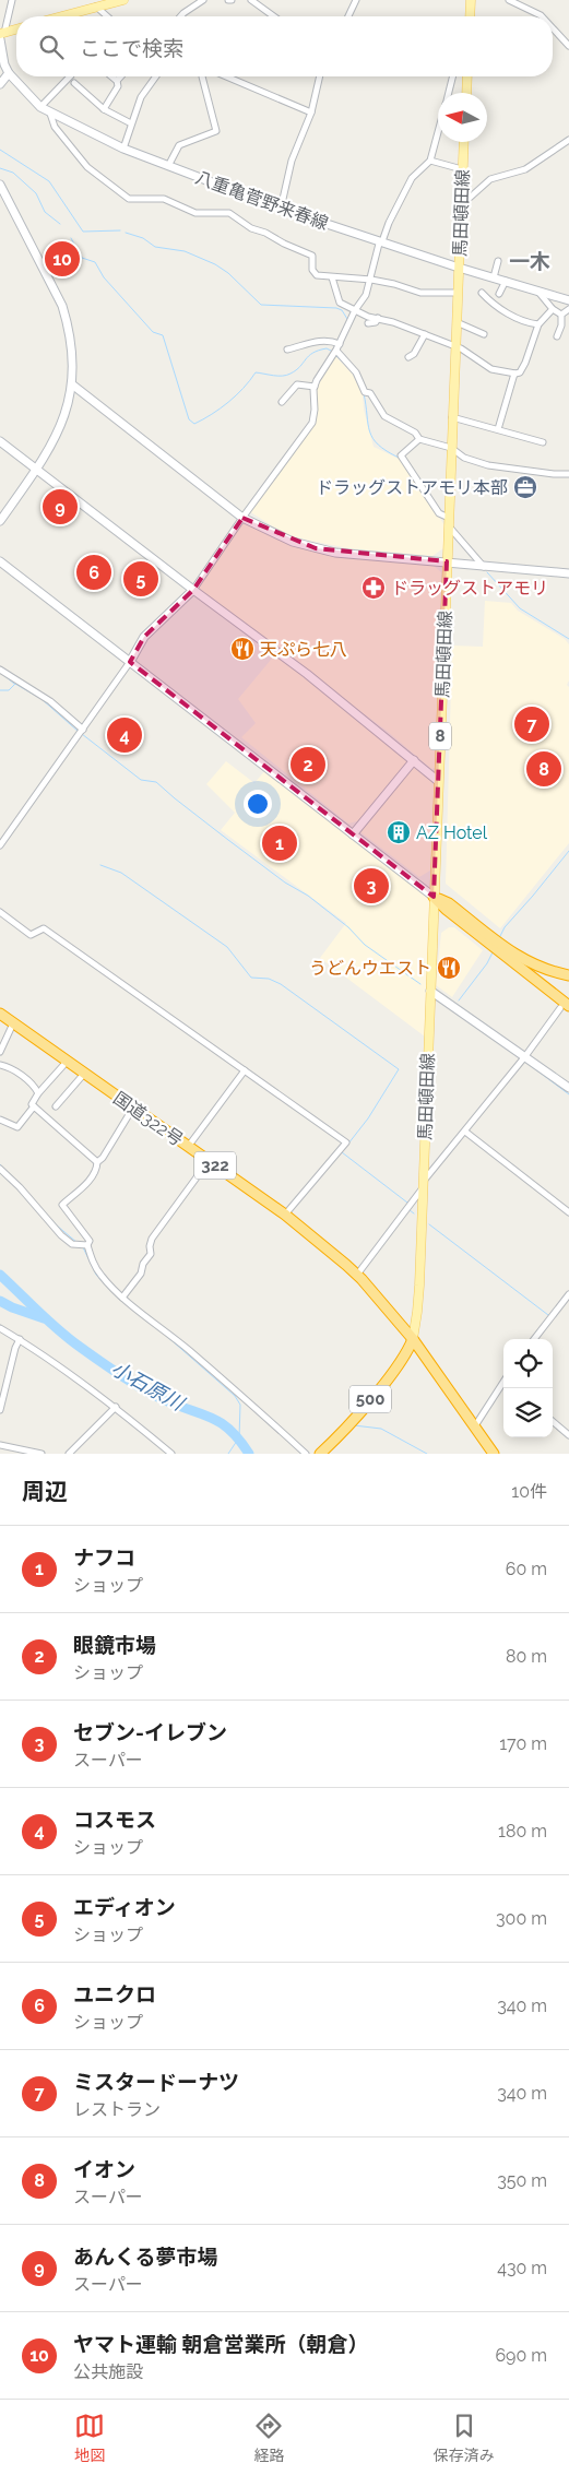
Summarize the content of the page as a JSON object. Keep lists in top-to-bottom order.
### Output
{
  "streets": {
    "highway": ["国道322号", "322", "500"],
    "main road": ["馬田頓田線", "8"],
    "street": ["八重亀菅野来春線"]
  },
  "crossings": [
    ["八重亀菅野来春線", "馬田頓田線"],
    ["馬田頓田線", "国道322号"],
    ["馬田頓田線", "322"],
    ["馬田頓田線", "500"],
    ["国道322号", "322"],
    ["国道322号", "500"],
    ["322", "500"]
  ],
  "districts": ["一木"],
  "water": ["小石原川"],
  "places": {
    "office": ["ドラッグストアモリ本部"],
    "pharmacy": ["ドラッグストアモリ"],
    "restaurant": ["天ぷら七八", "うどんウエスト"],
    "building": ["AZ Hotel"]
  },
  "north": "left",
  "page": {
    "search": "ここで検索",
    "pins": [
      "10",
      "9",
      "6",
      "5",
      "7",
      "4",
      "2",
      "8",
      "1",
      "3"
    ],
    "heading": ["周辺", "10件"],
    "list": [
      {
        "mark": "1",
        "name": "ナフコ",
        "note": "ショップ",
        "value": "60 m"
      },
      {
        "mark": "2",
        "name": "眼鏡市場",
        "note": "ショップ",
        "value": "80 m"
      },
      {
        "mark": "3",
        "name": "セブン-イレブン",
        "note": "スーパー",
        "value": "170 m"
      },
      {
        "mark": "4",
        "name": "コスモス",
        "note": "ショップ",
        "value": "180 m"
      },
      {
        "mark": "5",
        "name": "エディオン",
        "note": "ショップ",
        "value": "300 m"
      },
      {
        "mark": "6",
        "name": "ユニクロ",
        "note": "ショップ",
        "value": "340 m"
      },
      {
        "mark": "7",
        "name": "ミスタードーナツ",
        "note": "レストラン",
        "value": "340 m"
      },
      {
        "mark": "8",
        "name": "イオン",
        "note": "スーパー",
        "value": "350 m"
      },
      {
        "mark": "9",
        "name": "あんくる夢市場",
        "note": "スーパー",
        "value": "430 m"
      },
      {
        "mark": "10",
        "name": "ヤマト運輸 朝倉営業所（朝倉）",
        "note": "公共施設",
        "value": "690 m"
      }
    ],
    "nav": ["地図", "経路", "保存済み"]
  }
}
